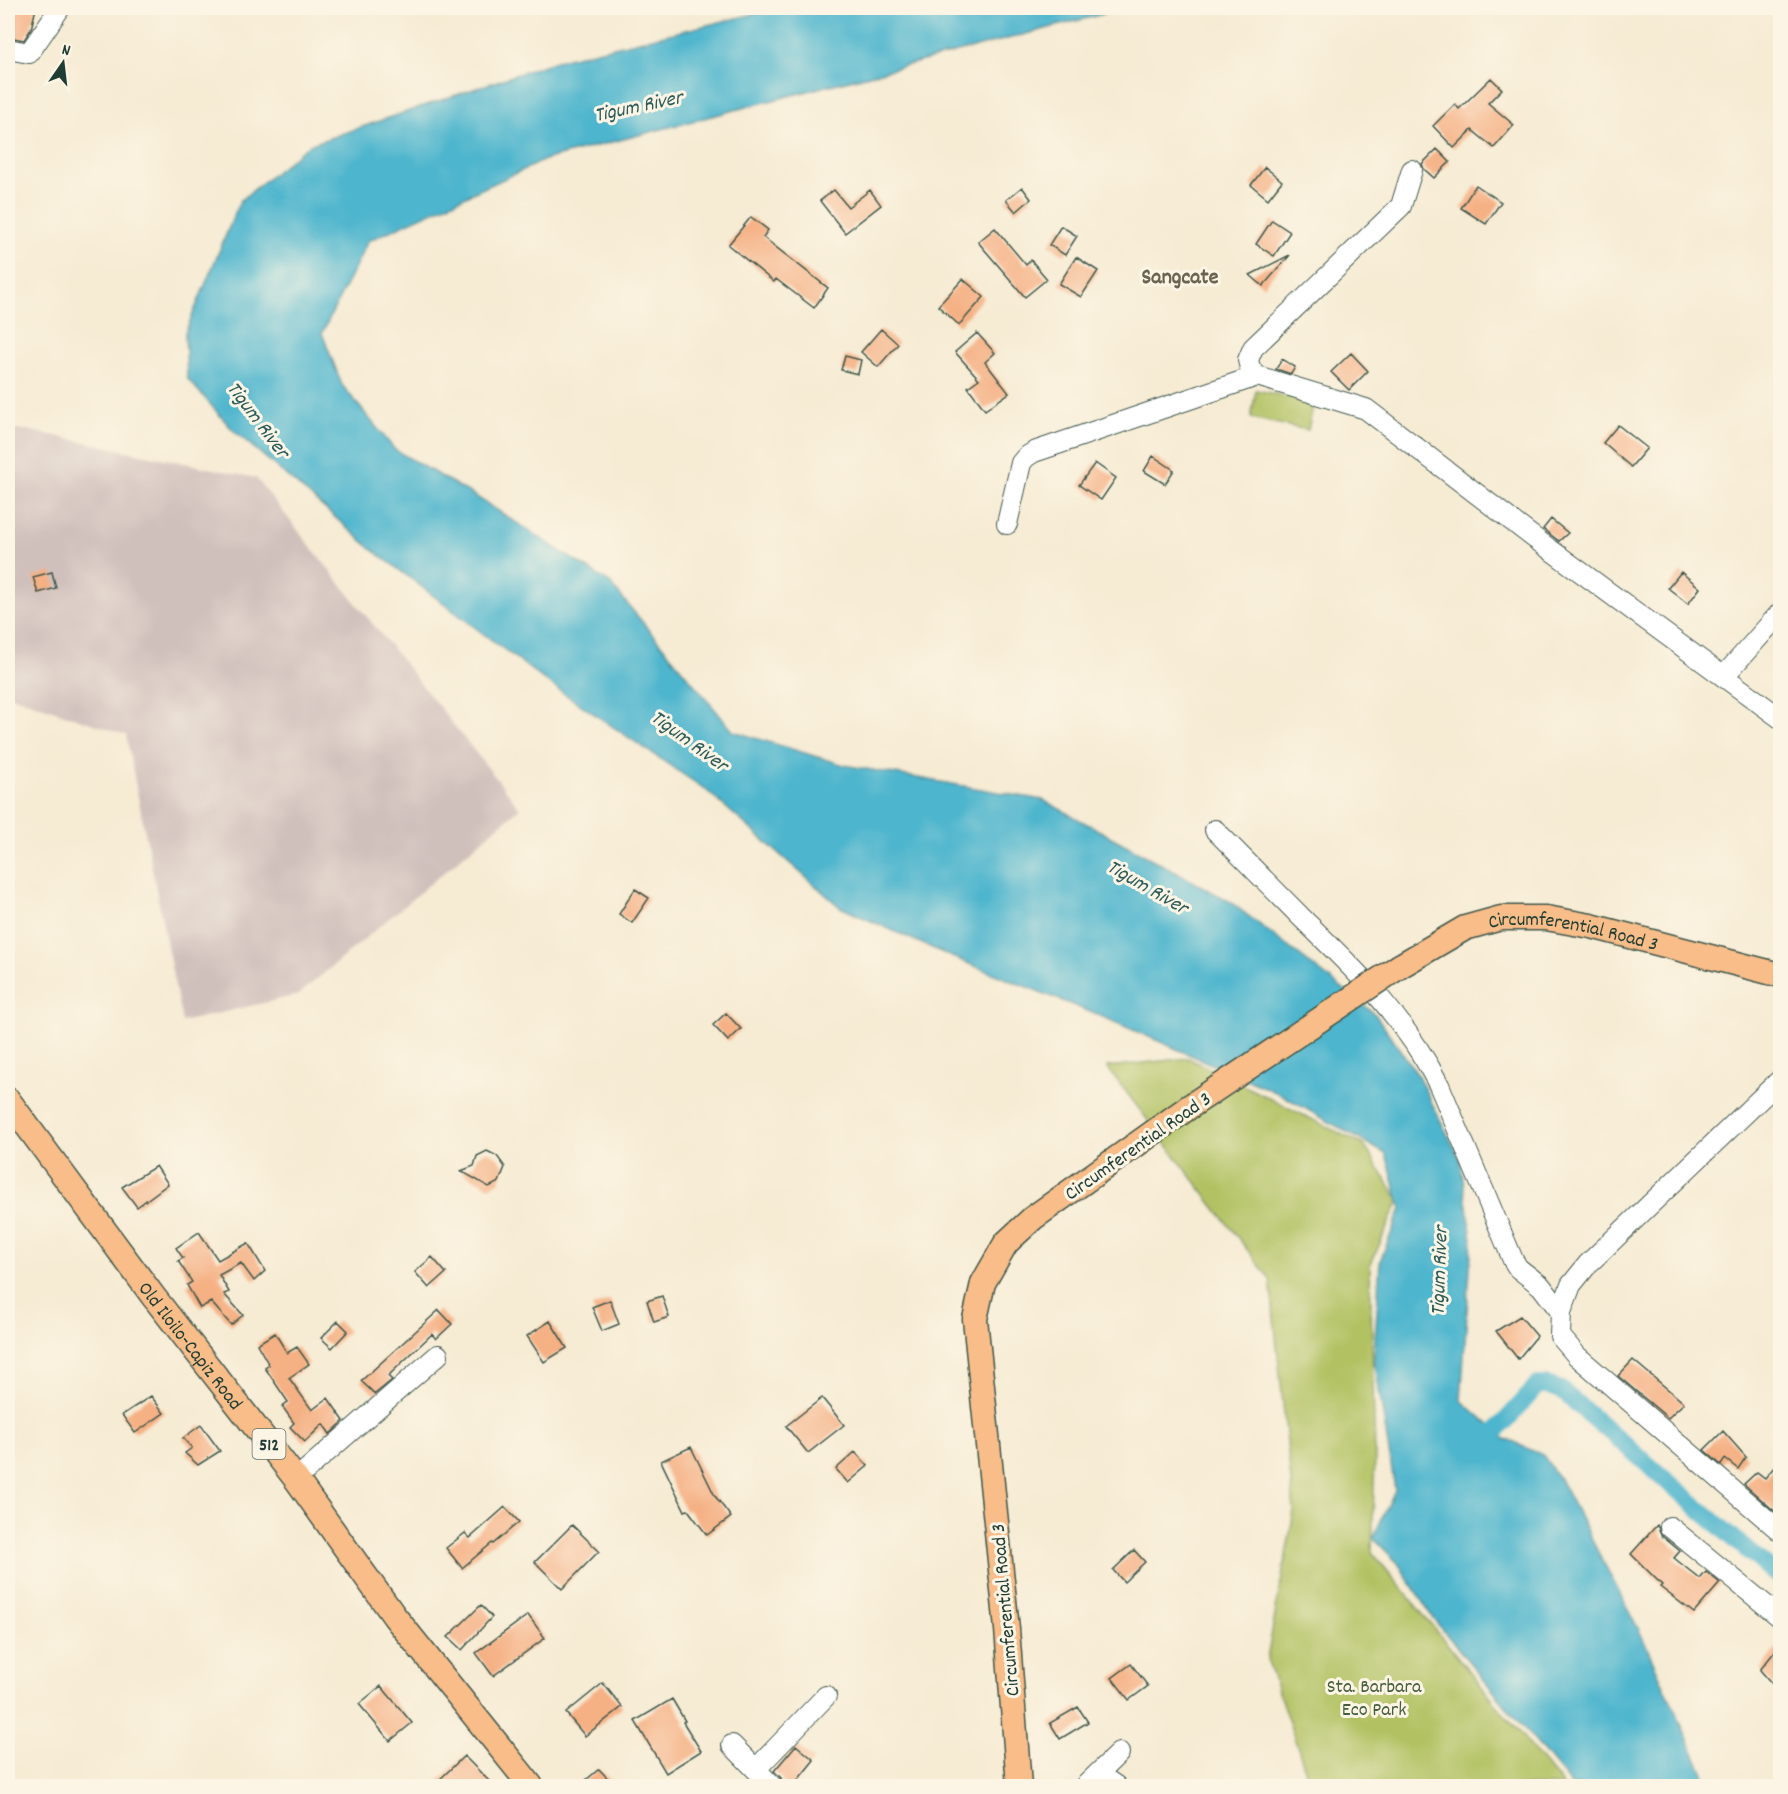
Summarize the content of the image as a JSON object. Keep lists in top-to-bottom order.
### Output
{
  "streets": {
    "main road": ["Circumferential Road 3", "Old Iloilo-Capiz Road", "512"]
  },
  "districts": ["Sangcate"],
  "water": ["Tigum River"],
  "parks": ["Sta. Barbara Eco Park"],
  "north": "top"
}
